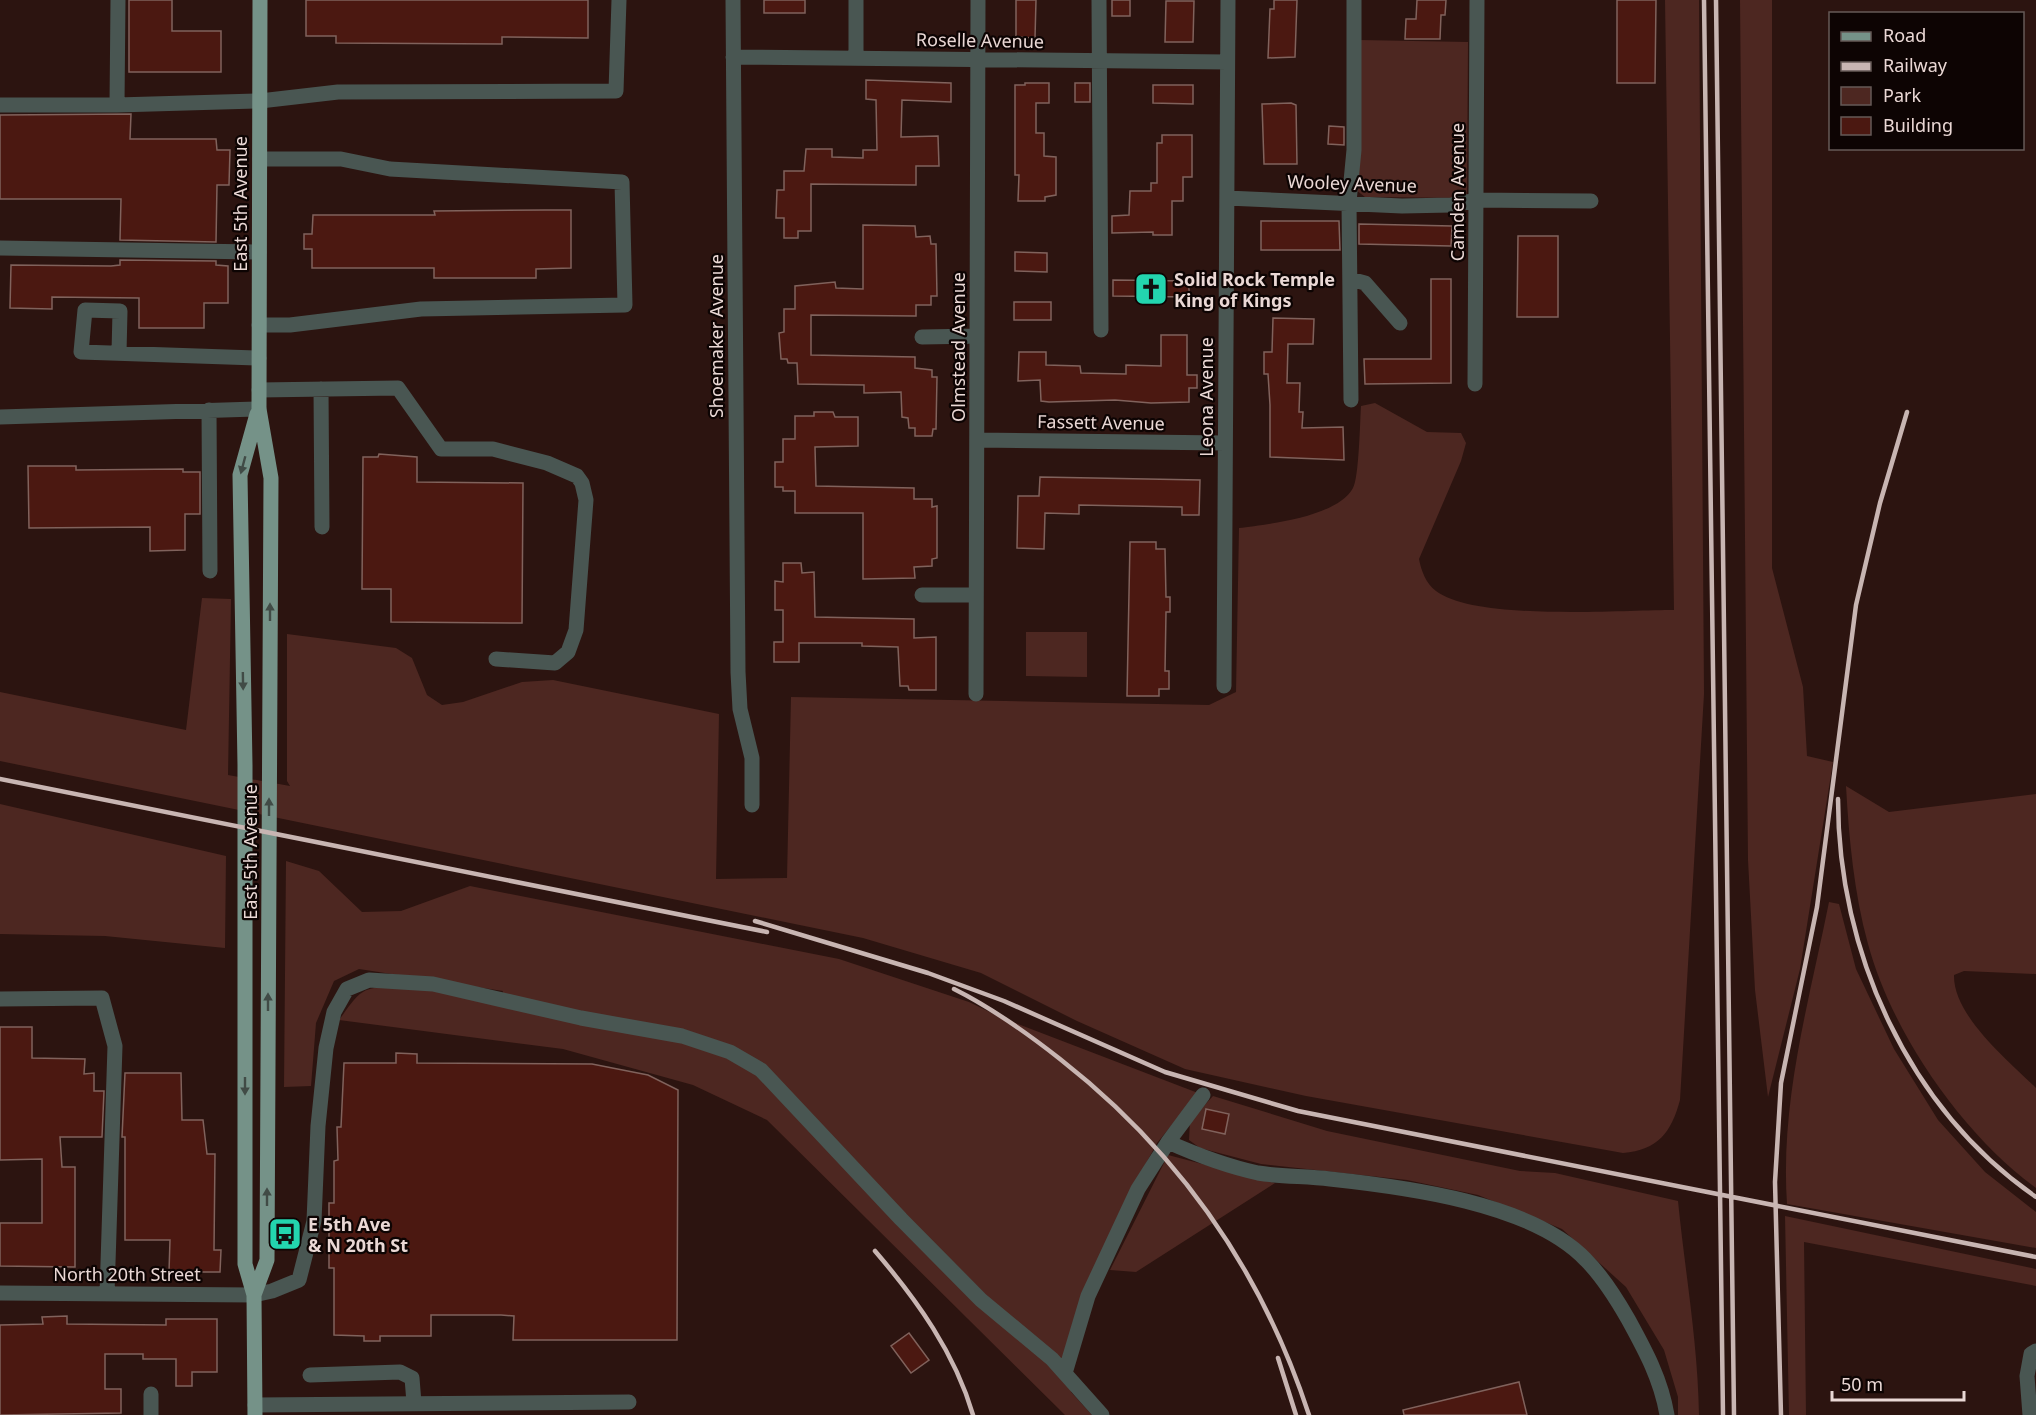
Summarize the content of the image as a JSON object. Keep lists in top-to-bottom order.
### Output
{
  "streets": {
    "main road": ["East 5th Avenue"],
    "street": [
      "Roselle Avenue",
      "Wooley Avenue",
      "Camden Avenue",
      "Shoemaker Avenue",
      "Olmstead Avenue",
      "Leona Avenue",
      "Fassett Avenue",
      "North 20th Street"
    ]
  },
  "crossings": [
    ["Roselle Avenue", "Shoemaker Avenue"],
    ["Roselle Avenue", "Olmstead Avenue"],
    ["Roselle Avenue", "Leona Avenue"],
    ["Wooley Avenue", "Camden Avenue"],
    ["Wooley Avenue", "Leona Avenue"],
    ["East 5th Avenue", "North 20th Street"],
    ["Olmstead Avenue", "Fassett Avenue"],
    ["Leona Avenue", "Fassett Avenue"]
  ],
  "places": {
    "church": ["Solid Rock Temple King of Kings"],
    "bus stop": ["E 5th Ave & N 20th St"]
  },
  "legend": [
    "Road",
    "Railway",
    "Park",
    "Building"
  ],
  "scale_bar": "50 m"
}
